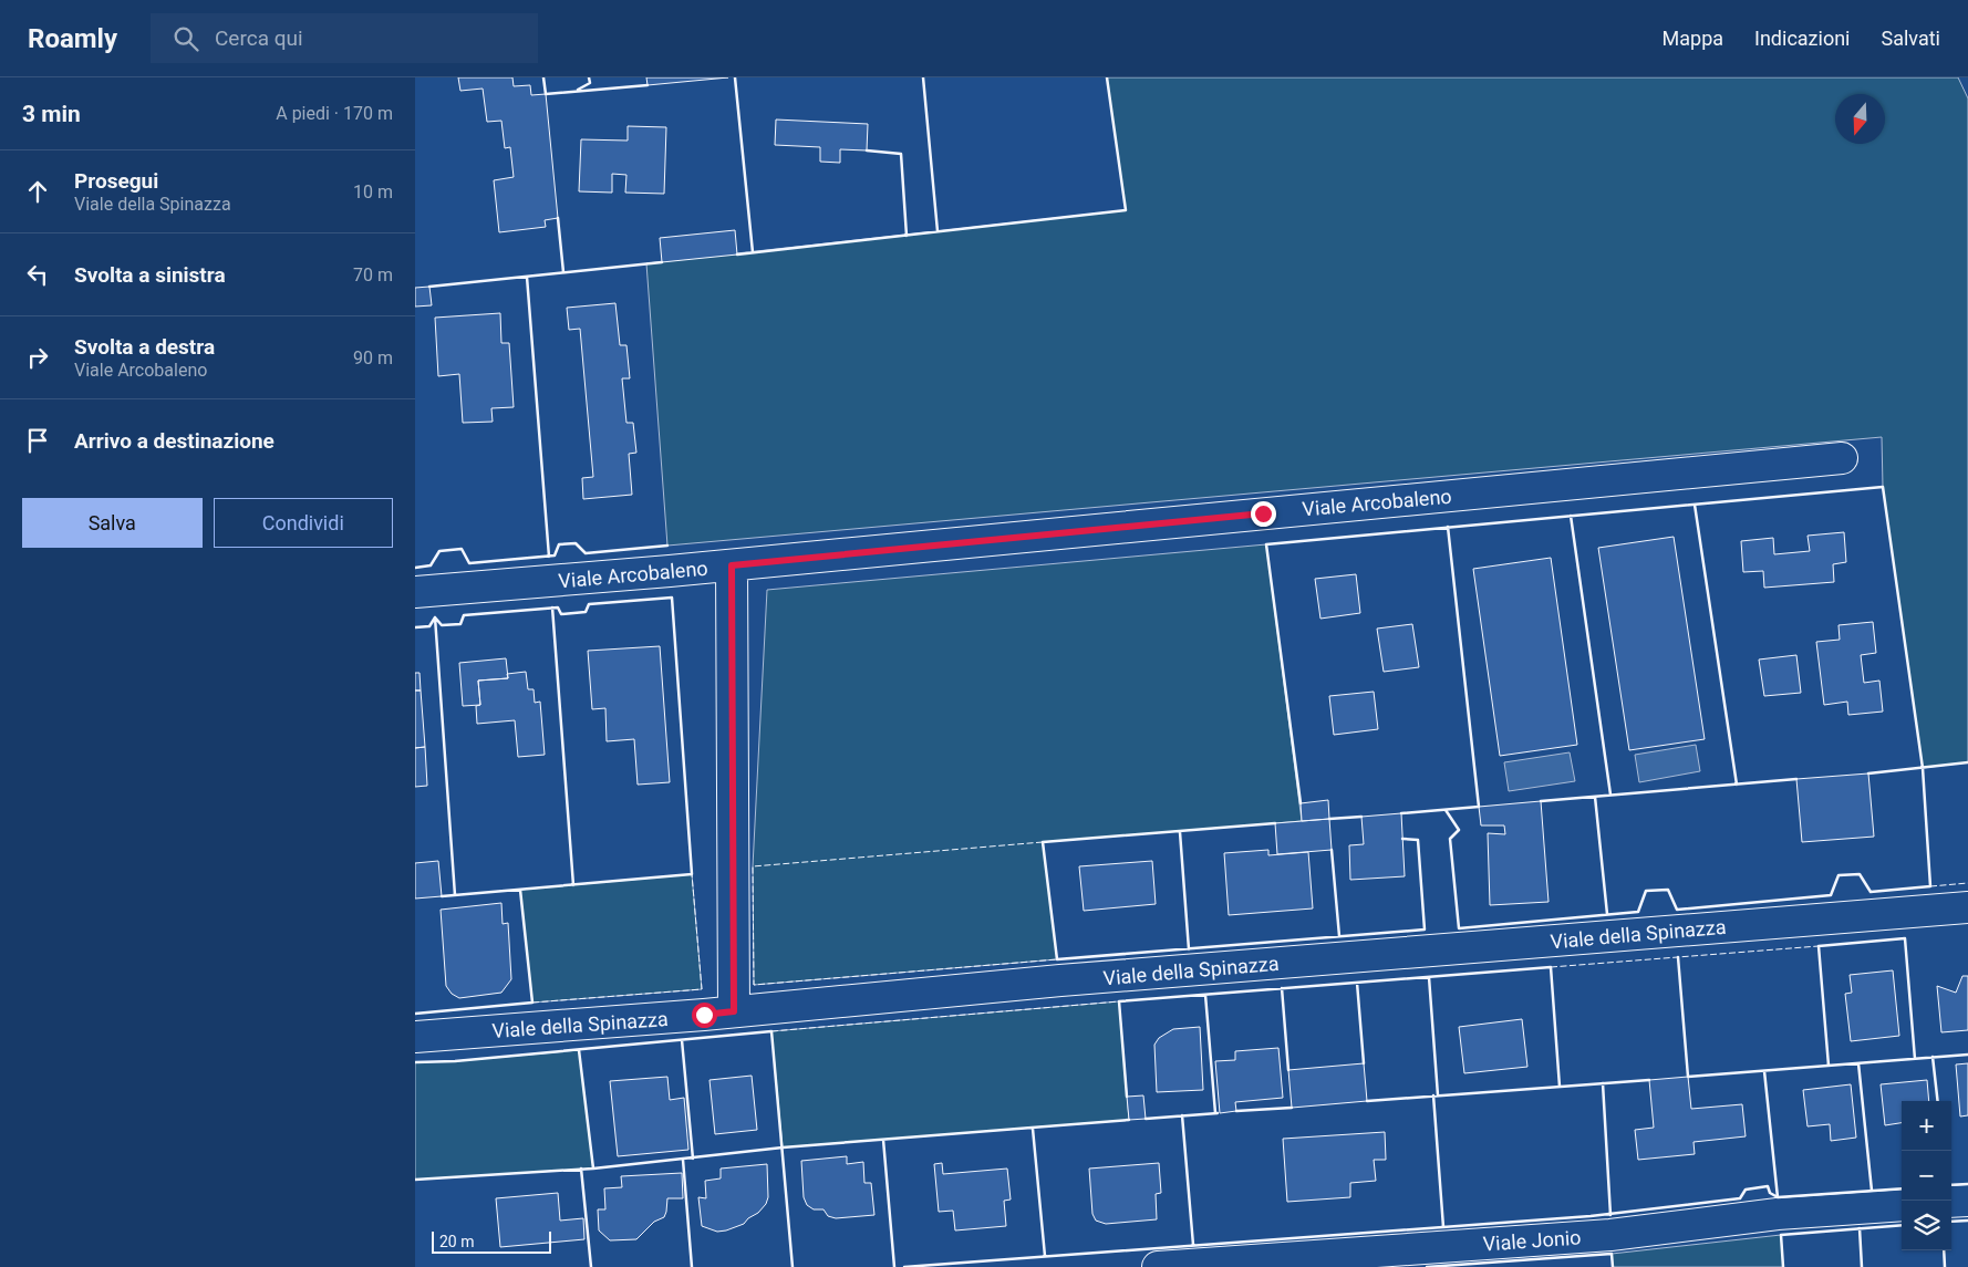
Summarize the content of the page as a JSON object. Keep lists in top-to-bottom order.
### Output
{
  "streets": {
    "street": ["Viale Arcobaleno", "Viale della Spinazza", "Viale Jonio"]
  },
  "scale_bar": "20 m",
  "north": "bottom",
  "page": {
    "header": "Roamly",
    "search": "Cerca qui",
    "nav": ["Mappa", "Indicazioni", "Salvati"],
    "heading": ["3 min", "A piedi · 170 m"],
    "list": [
      ["Prosegui", "Viale della Spinazza", "10 m"],
      ["Svolta a sinistra", "70 m"],
      ["Svolta a destra", "Viale Arcobaleno", "90 m"],
      "Arrivo a destinazione"
    ],
    "buttons": ["Salva", "Condividi"],
    "map_buttons": ["+", "−"],
    "scale": "20 m"
  }
}
